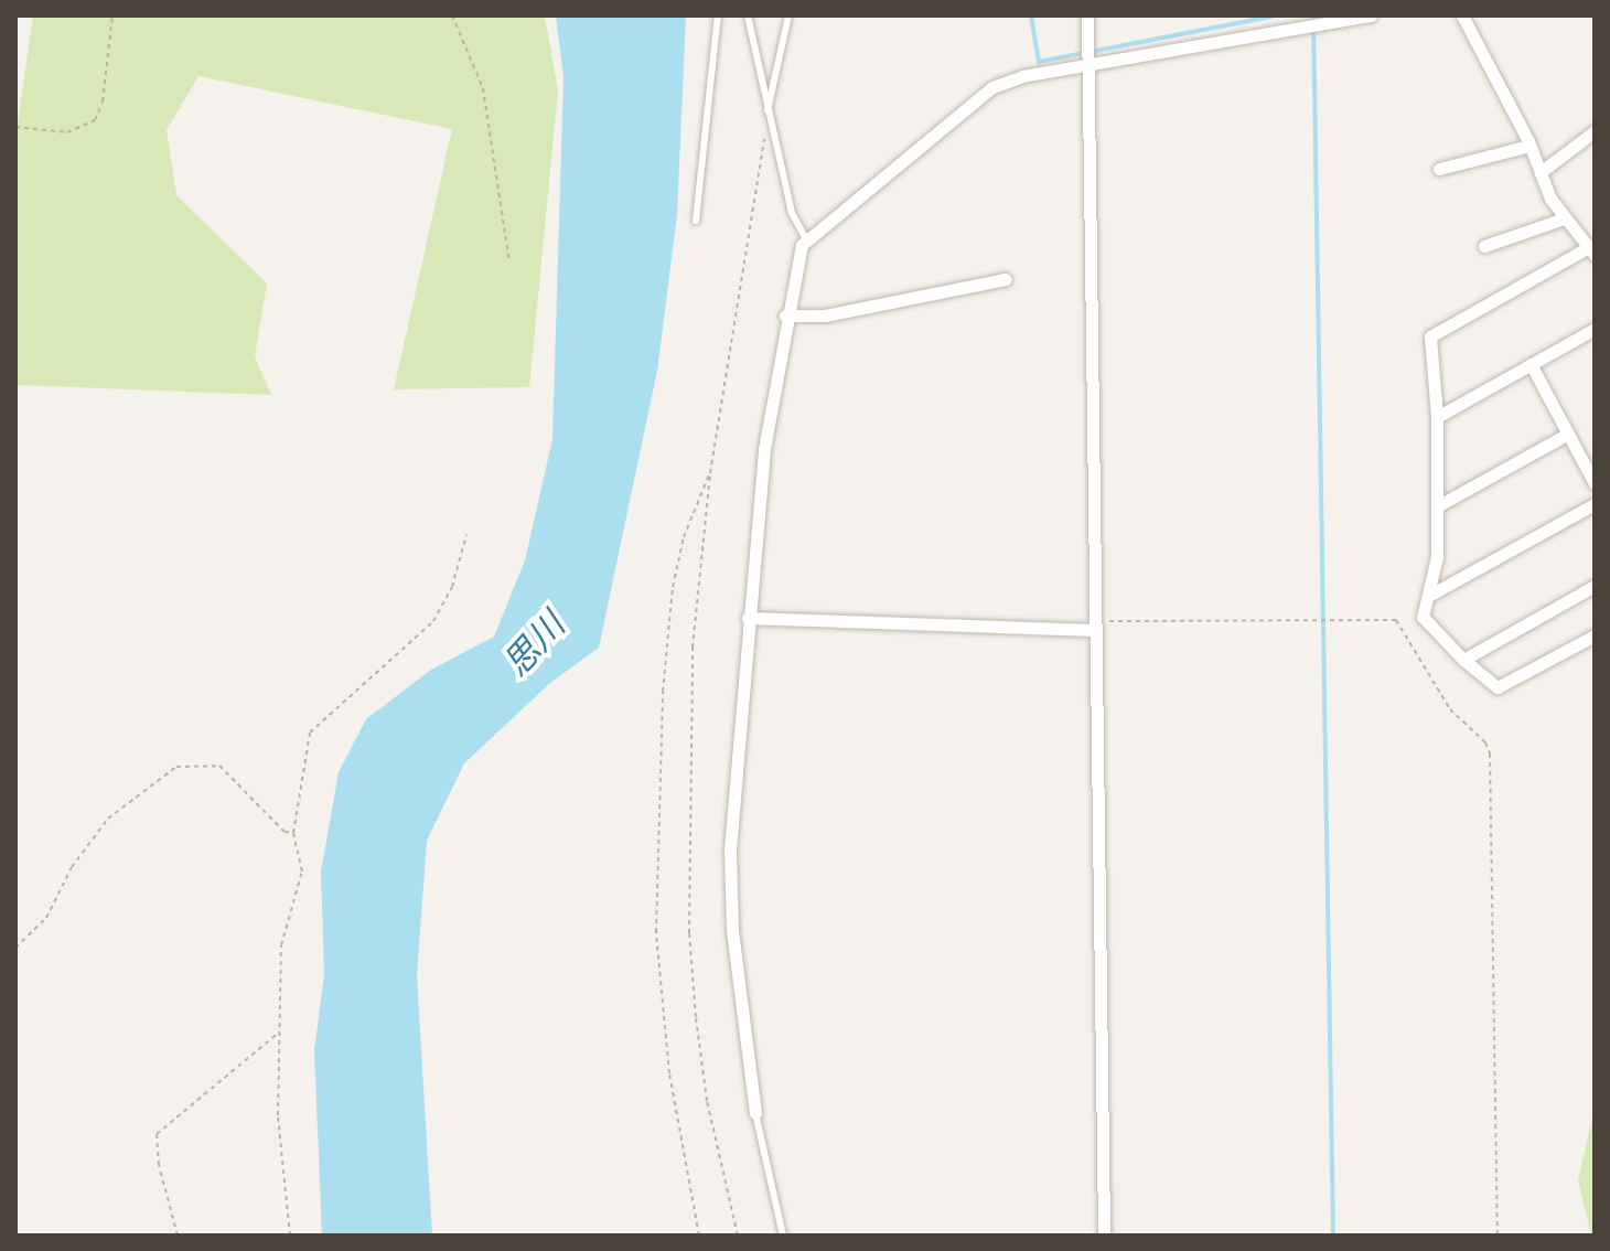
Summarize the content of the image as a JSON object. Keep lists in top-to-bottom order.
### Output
{
  "water": ["思川"]
}
